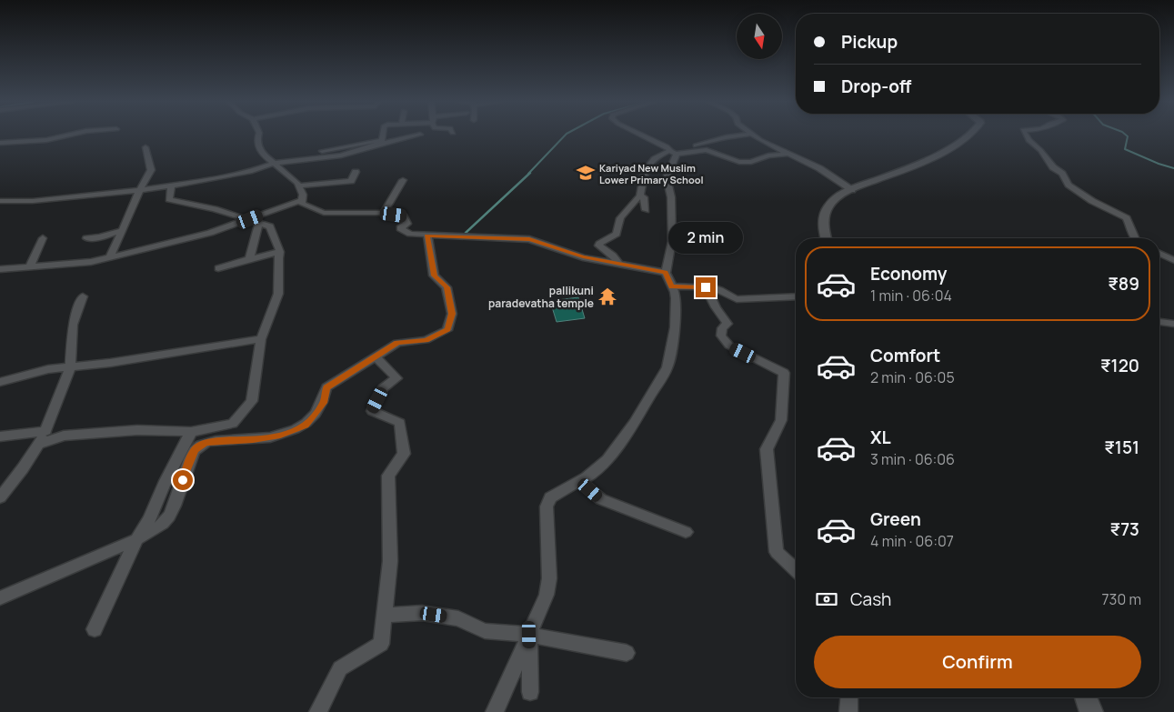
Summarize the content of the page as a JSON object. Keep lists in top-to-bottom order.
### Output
{
  "places": {
    "school or university": ["Kariyad New Muslim Lower Primary School"],
    "temple": ["pallikuni paradevatha temple"]
  },
  "north": "bottom",
  "page": {
    "banner": ["Pickup", "Drop-off"],
    "bubble": "2 min",
    "list": [
      {
        "name": "Economy",
        "note": "1 min · 06:04",
        "value": "₹89"
      },
      {
        "name": "Comfort",
        "note": "2 min · 06:05",
        "value": "₹120"
      },
      {
        "name": "XL",
        "note": "3 min · 06:06",
        "value": "₹151"
      },
      {
        "name": "Green",
        "note": "4 min · 06:07",
        "value": "₹73"
      }
    ],
    "pay": ["Cash", "730 m"],
    "buttons": "Confirm"
  }
}
